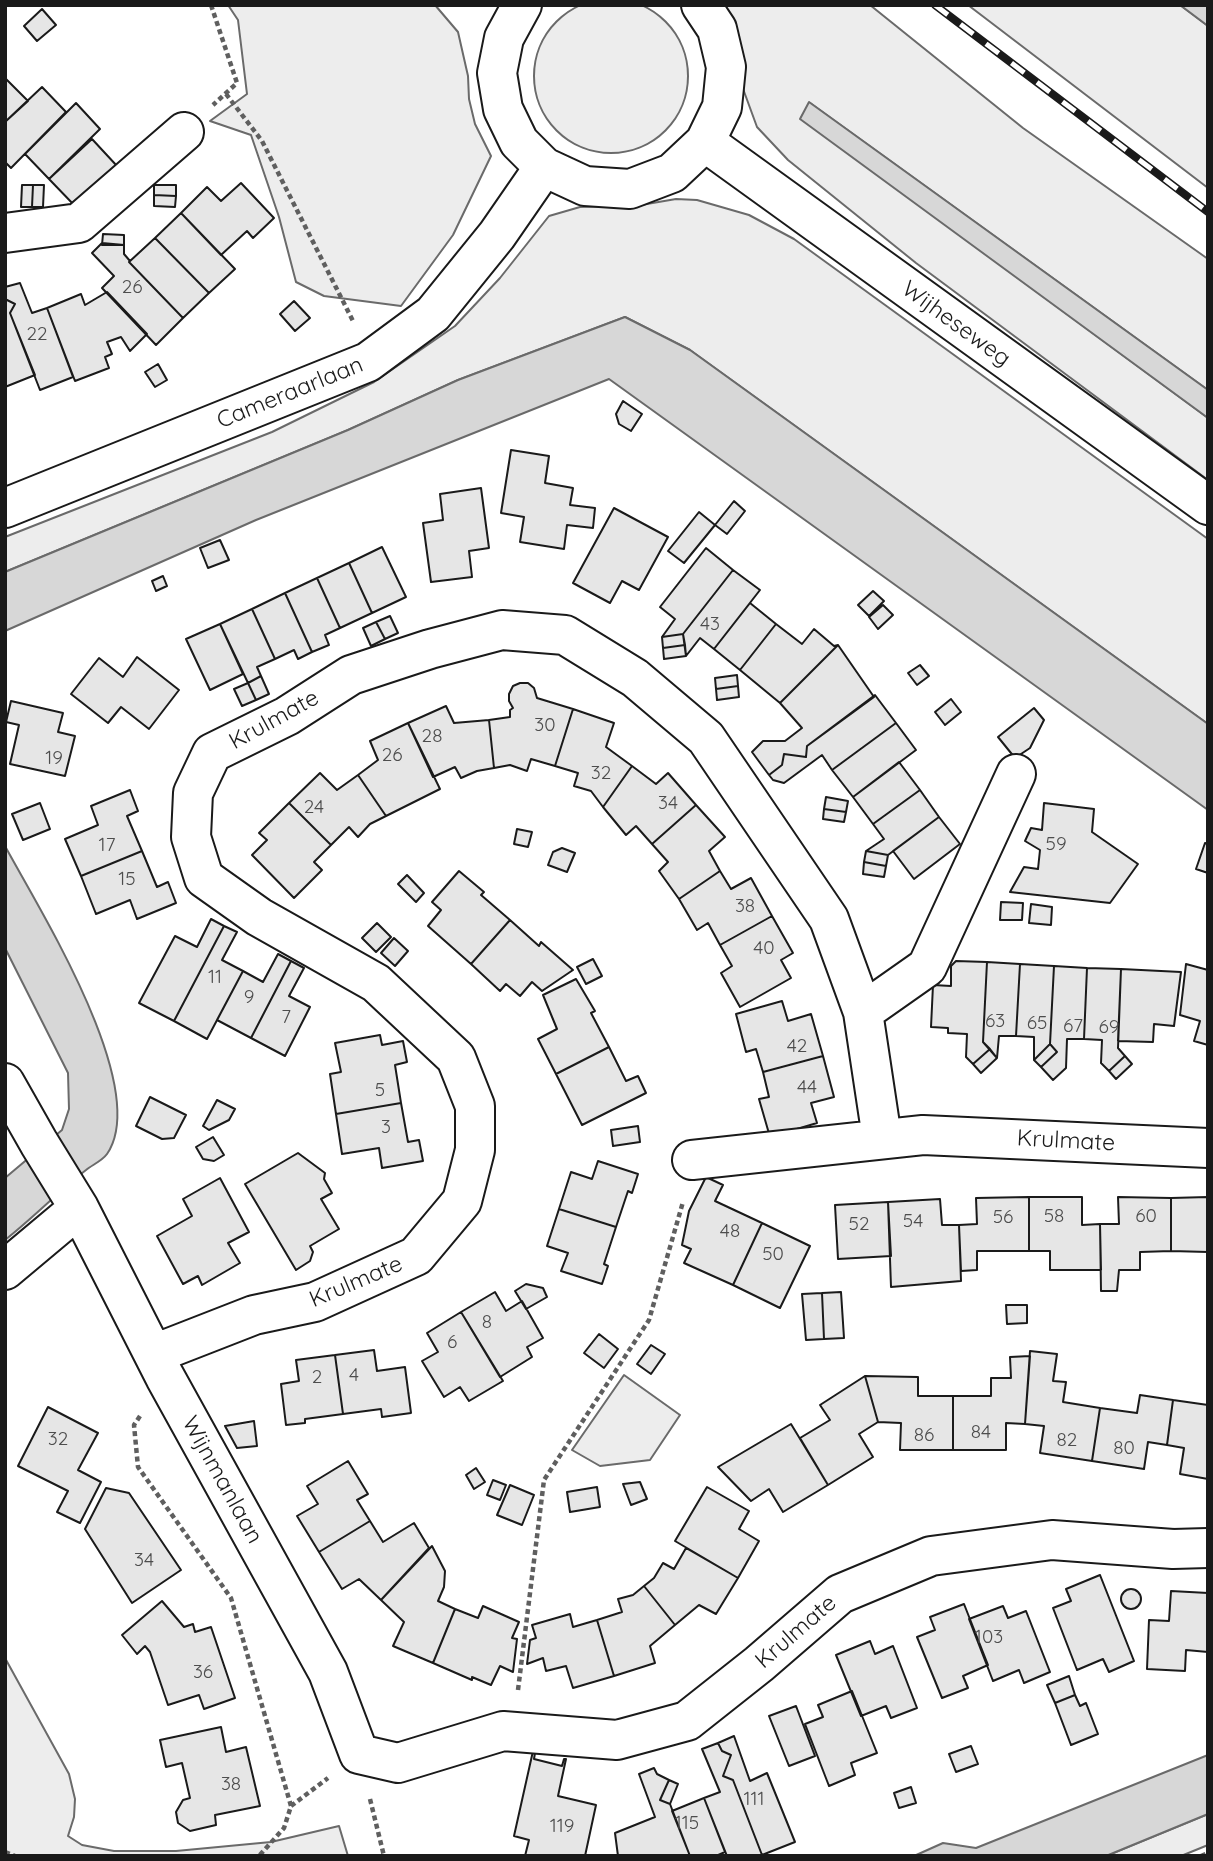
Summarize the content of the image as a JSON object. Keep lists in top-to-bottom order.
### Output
{
  "streets": {
    "street": [
      "Wijheseweg",
      "Cameraarlaan",
      "Krulmate",
      "Wijnmanlaan"
    ]
  },
  "crossings": [
    ["Krulmate", "Wijnmanlaan"]
  ],
  "house_numbers": [
    "26",
    "22",
    "43",
    "30",
    "28",
    "26",
    "19",
    "32",
    "34",
    "24",
    "59",
    "17",
    "15",
    "38",
    "40",
    "11",
    "9",
    "7",
    "63",
    "65",
    "67",
    "69",
    "42",
    "44",
    "5",
    "3",
    "58",
    "60",
    "56",
    "54",
    "52",
    "48",
    "50",
    "8",
    "6",
    "4",
    "2",
    "84",
    "86",
    "32",
    "82",
    "80",
    "34",
    "103",
    "36",
    "38",
    "111",
    "115",
    "119"
  ]
}
